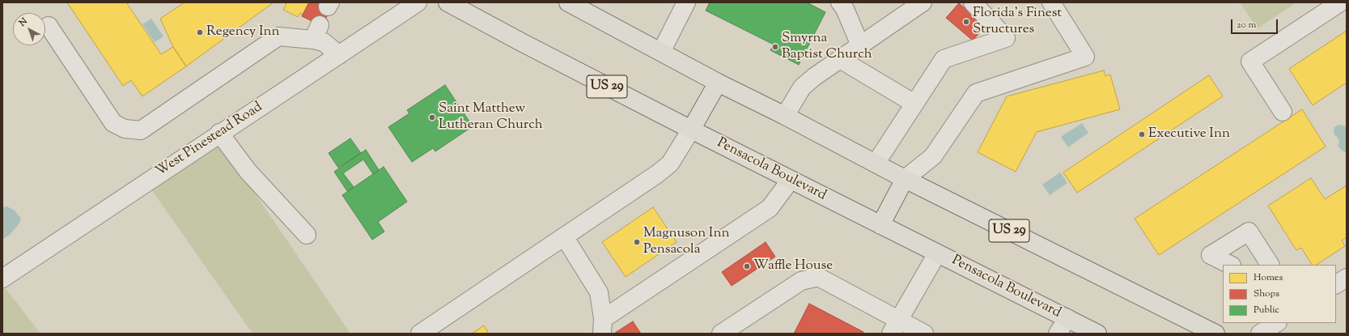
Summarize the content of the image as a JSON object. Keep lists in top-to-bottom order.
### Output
{
  "streets": {
    "main road": ["US 29", "Pensacola Boulevard"],
    "street": ["West Pinestead Road"]
  },
  "places": [
    "Florida's Finest Structures",
    "Regency Inn",
    "Smyrna Baptist Church",
    "Saint Matthew Lutheran Church",
    "Executive Inn",
    "Magnuson Inn Pensacola",
    "Waffle House"
  ],
  "legend": ["Homes", "Shops", "Public"],
  "scale_bar": "20 m",
  "north": "top left"
}
